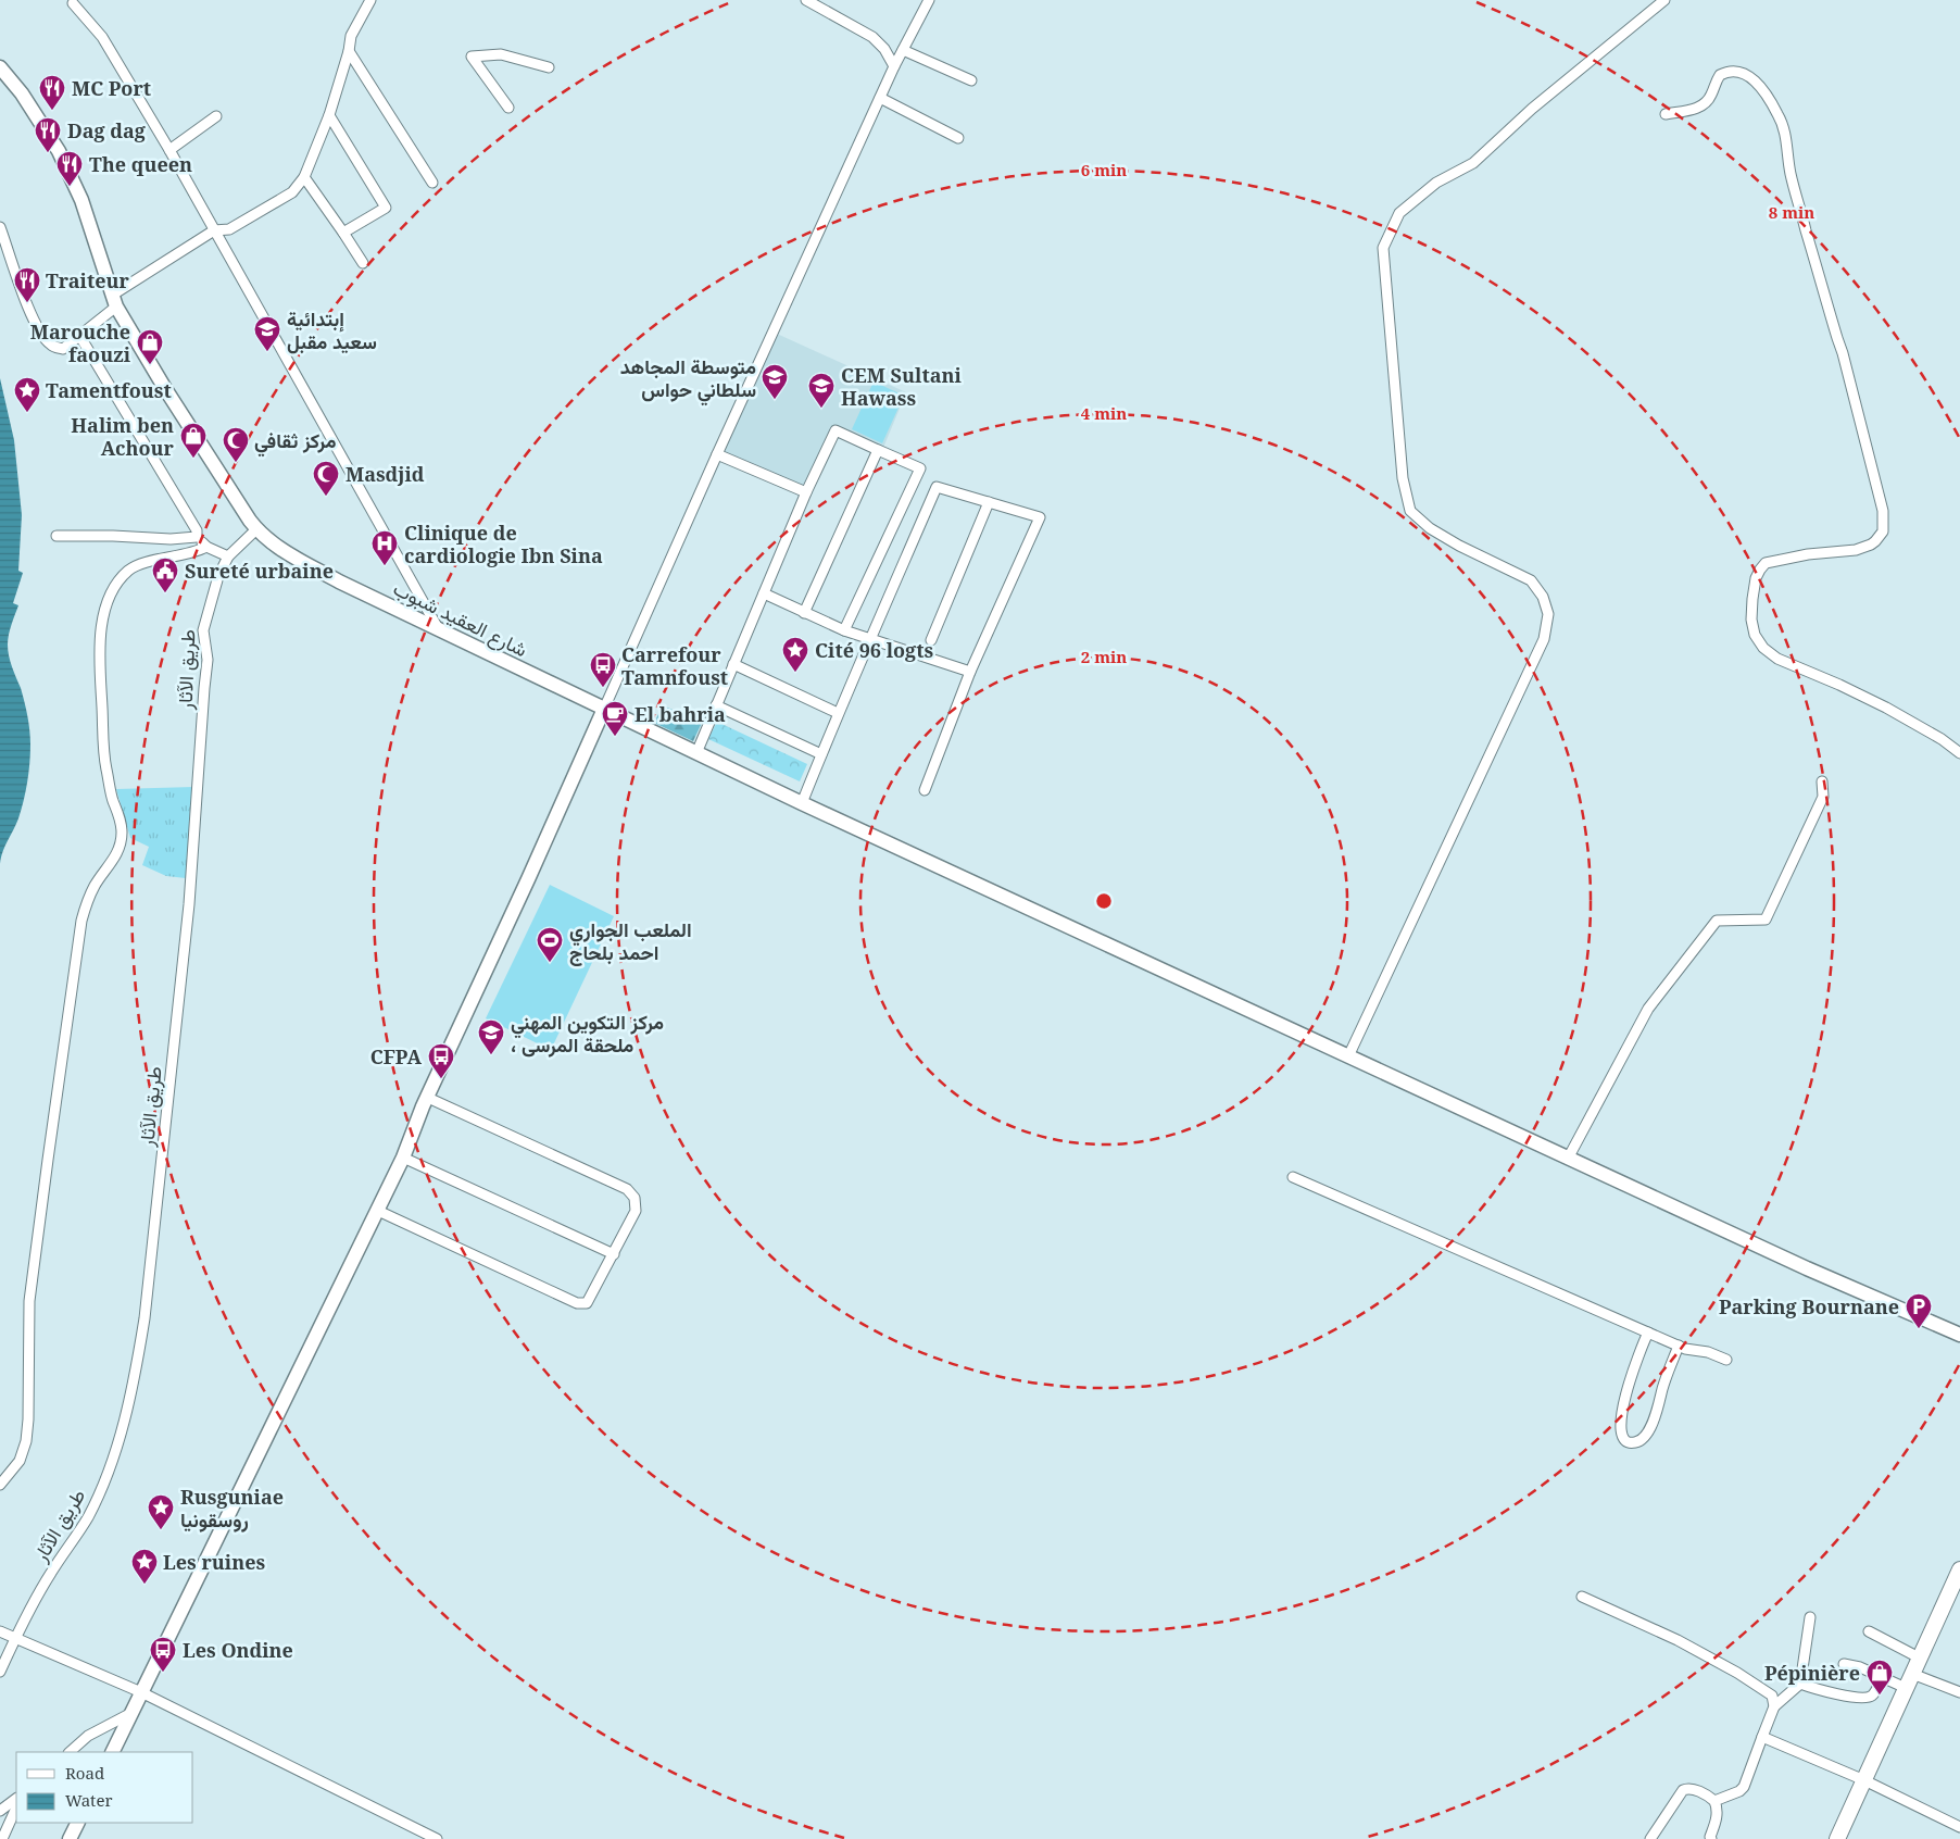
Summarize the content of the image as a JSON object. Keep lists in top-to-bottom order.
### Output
{
  "streets": {
    "main road": ["شارع العقيد شبوب"],
    "street": ["طريق الآثار"]
  },
  "crossings": [
    ["شارع العقيد شبوب", "طريق الآثار"]
  ],
  "places": {
    "restaurant": [
      "MC Port",
      "Dag dag",
      "The queen",
      "Traiteur"
    ],
    "school or university": [
      "إبتدائية سعيد مقبل",
      "متوسطة المجاهد سلطاني حواس",
      "CEM Sultani Hawass",
      "مركز التكوين المهني ، ملحقة المرسى"
    ],
    "shop": ["Marouche faouzi", "Halim ben Achour", "Pépinière"],
    "place": [
      "Tamentfoust",
      "Cité 96 logts",
      "Rusguniae روسقونيا",
      "Les ruines"
    ],
    "mosque": ["مركز ثقافي", "Masdjid"],
    "hospital": ["Clinique de cardiologie Ibn Sina"],
    "public building": ["Sureté urbaine"],
    "bus stop": ["Carrefour Tamnfoust", "CFPA", "Les Ondine"],
    "cafe": ["El bahria"],
    "sports": ["الملعب الجواري احمد بلحاج"],
    "parking": ["Parking Bournane"]
  },
  "legend": ["Road", "Water"],
  "rings": [
    "6 min",
    "8 min",
    "4 min",
    "2 min"
  ]
}
